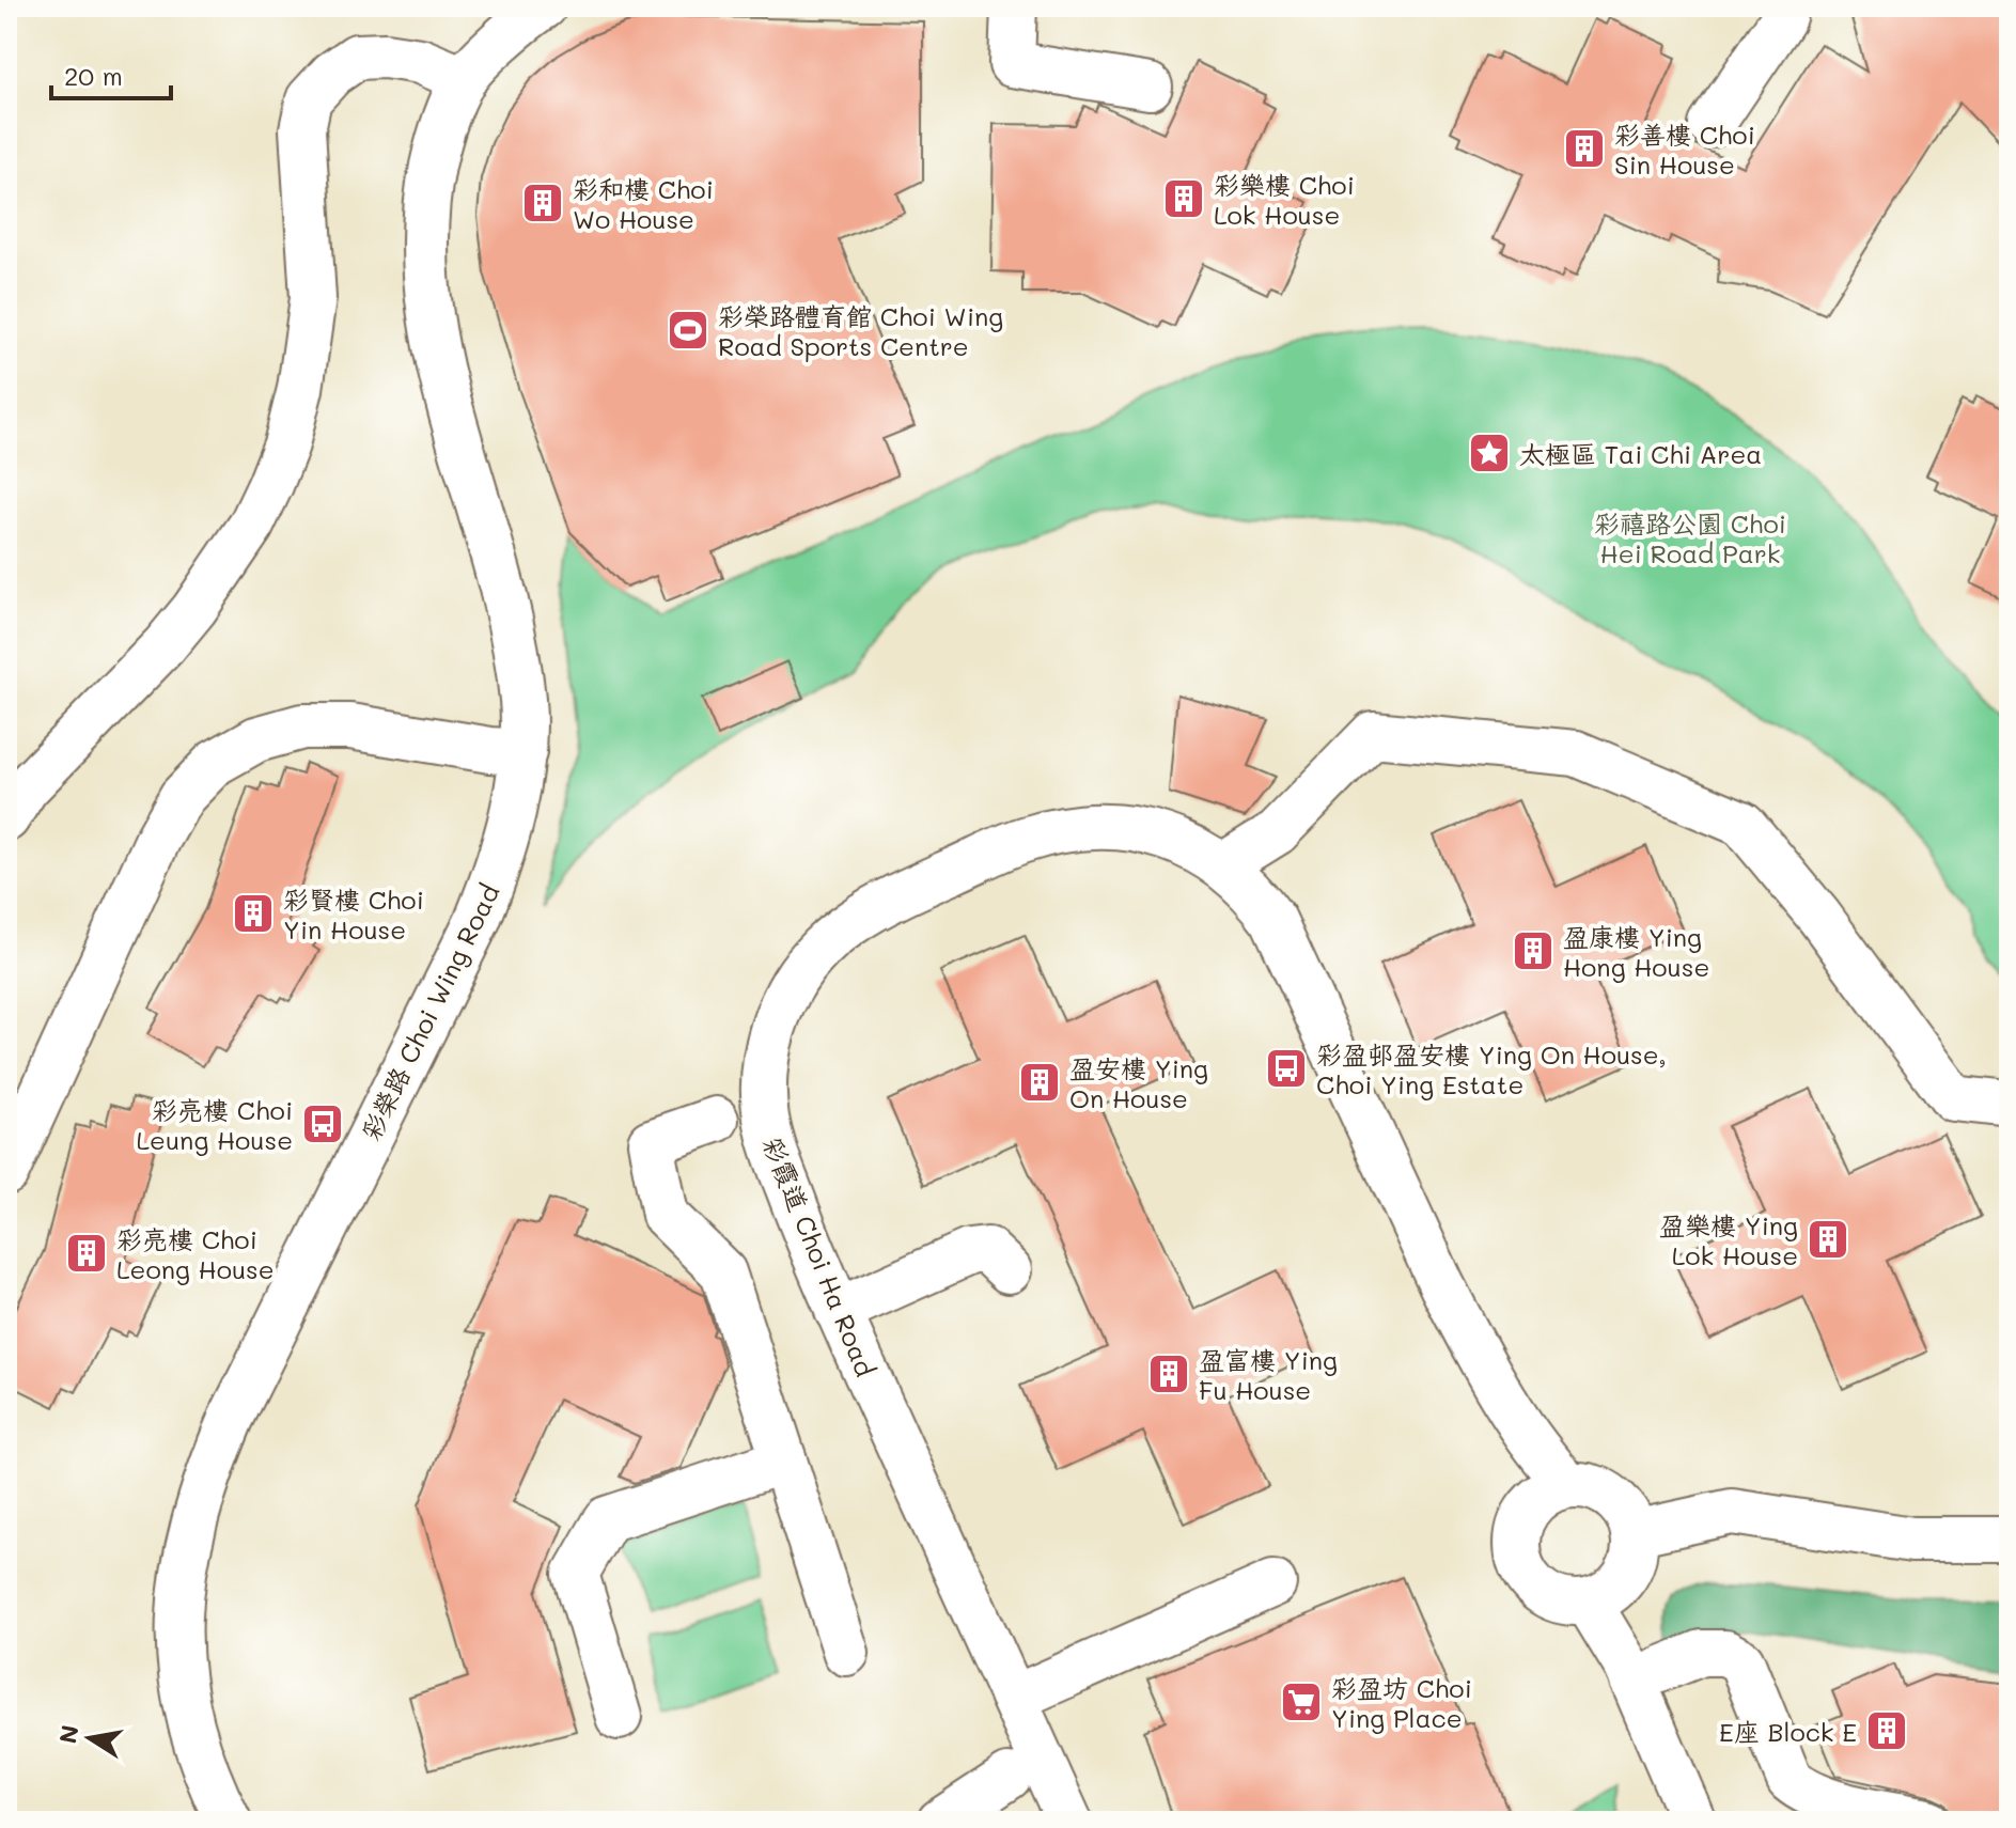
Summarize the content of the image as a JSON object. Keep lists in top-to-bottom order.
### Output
{
  "streets": {
    "street": ["彩榮路 Choi Wing Road", "彩霞道 Choi Ha Road"]
  },
  "parks": ["彩禧路公園 Choi Hei Road Park"],
  "places": {
    "building": [
      "彩善樓 Choi Sin House",
      "彩樂樓 Choi Lok House",
      "彩和樓 Choi Wo House",
      "彩賢樓 Choi Yin House",
      "盈康樓 Ying Hong House",
      "盈安樓 Ying On House",
      "盈樂樓 Ying Lok House",
      "彩亮樓 Choi Leong House",
      "盈富樓 Ying Fu House",
      "E座 Block E"
    ],
    "sports": ["彩榮路體育館 Choi Wing Road Sports Centre"],
    "place": ["太極區 Tai Chi Area"],
    "bus stop": ["彩盈邨盈安樓 Ying On House, Choi Ying Estate", "彩亮樓 Choi Leung House"],
    "supermarket": ["彩盈坊 Choi Ying Place"]
  },
  "scale_bar": "20 m",
  "north": "left"
}
